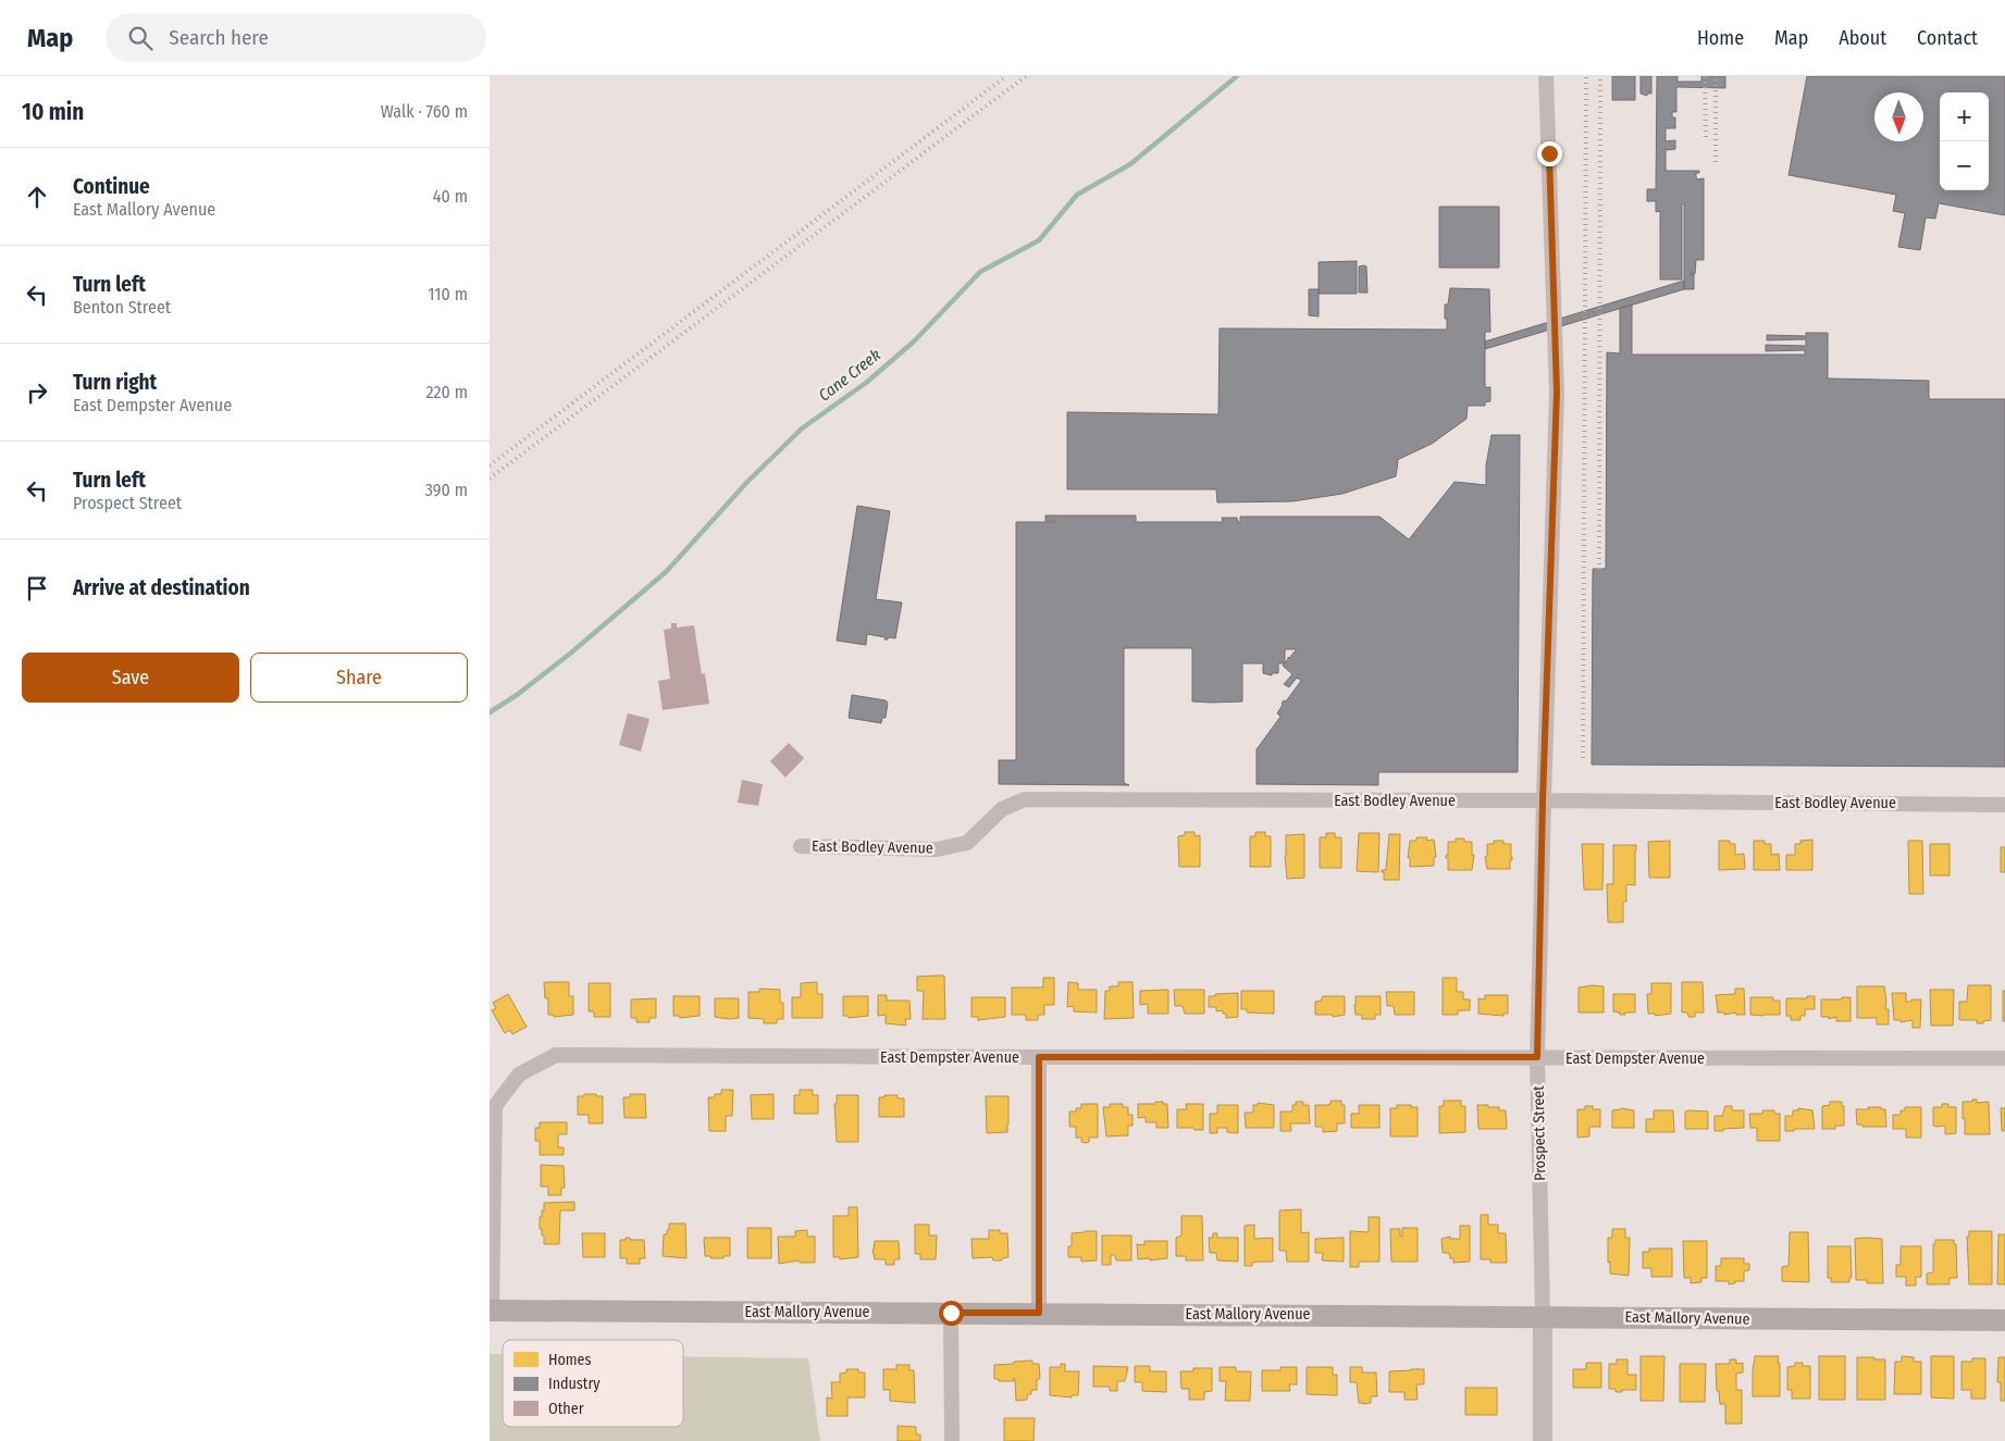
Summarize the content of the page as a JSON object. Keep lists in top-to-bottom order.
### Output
{
  "streets": {
    "main road": ["East Mallory Avenue"],
    "street": ["East Bodley Avenue", "East Dempster Avenue", "Prospect Street"]
  },
  "crossings": [
    ["East Bodley Avenue", "Prospect Street"],
    ["East Dempster Avenue", "Prospect Street"],
    ["East Dempster Avenue", "East Mallory Avenue"],
    ["Prospect Street", "East Mallory Avenue"]
  ],
  "water": ["Cane Creek"],
  "legend": ["Homes", "Industry", "Other"],
  "north": "bottom",
  "page": {
    "header": "Map",
    "search": "Search here",
    "nav": [
      "Home",
      "Map",
      "About",
      "Contact"
    ],
    "heading": ["10 min", "Walk · 760 m"],
    "map_buttons": ["+", "−"],
    "list": [
      ["Continue", "East Mallory Avenue", "40 m"],
      ["Turn left", "Benton Street", "110 m"],
      ["Turn right", "East Dempster Avenue", "220 m"],
      ["Turn left", "Prospect Street", "390 m"],
      "Arrive at destination"
    ],
    "buttons": ["Save", "Share"]
  }
}
